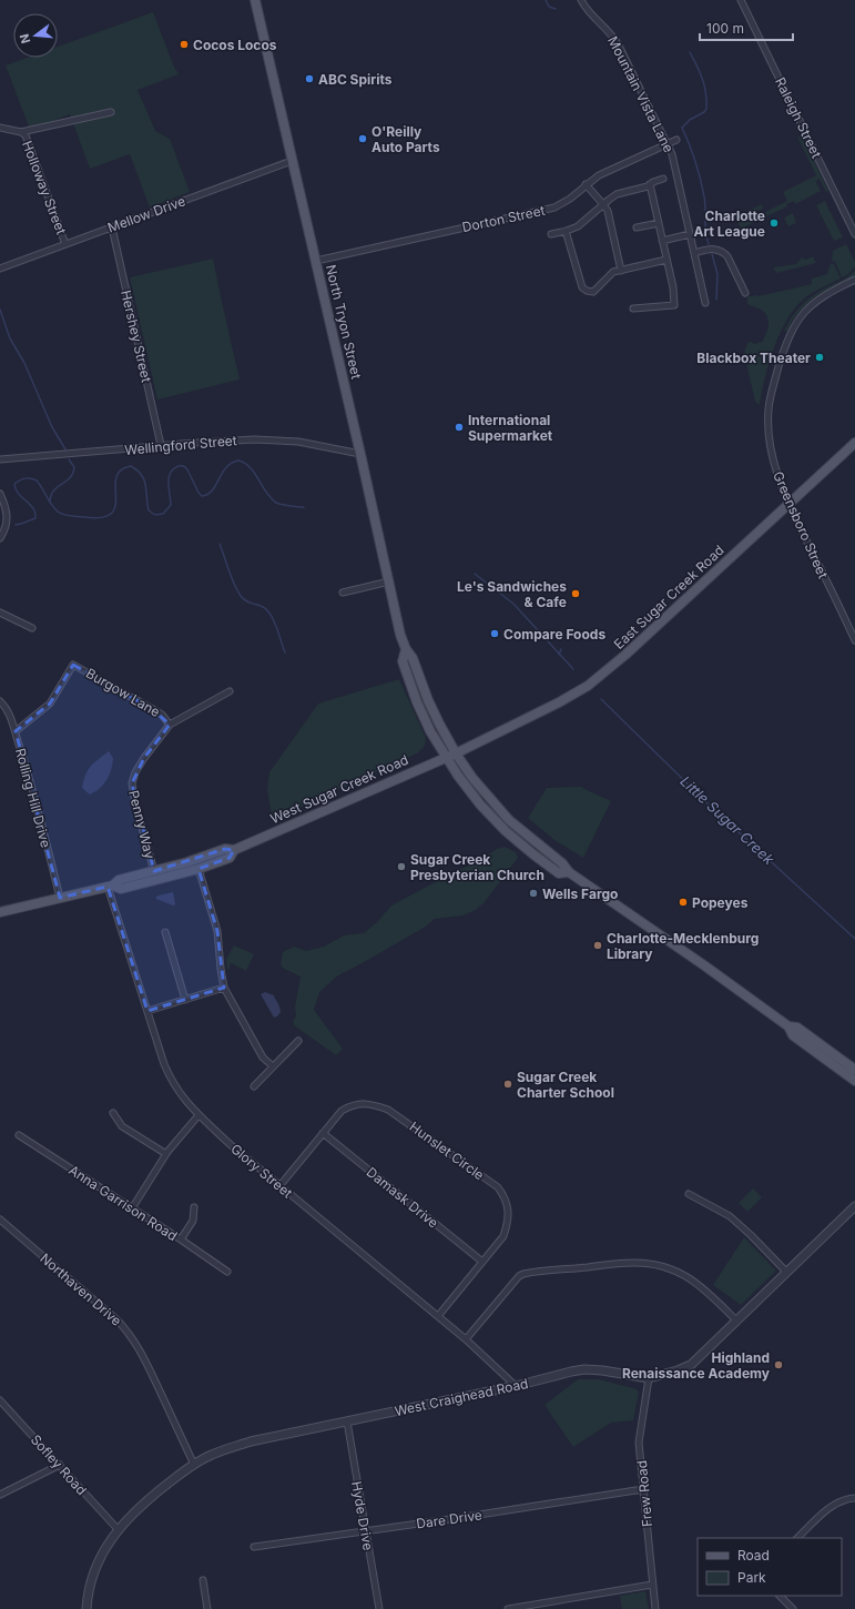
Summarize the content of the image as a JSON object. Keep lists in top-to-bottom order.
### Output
{
  "streets": {
    "main road": ["North Tryon Street", "East Sugar Creek Road", "West Sugar Creek Road"],
    "street": [
      "Mountain Vista Lane",
      "Raleigh Street",
      "Holloway Street",
      "Mellow Drive",
      "Dorton Street",
      "Hershey Street",
      "Wellingford Street",
      "Greensboro Street",
      "Burgow Lane",
      "Rolling Hill Drive",
      "Penny Way",
      "Hunslet Circle",
      "Glory Street",
      "Damask Drive",
      "Anna Garrison Road",
      "Northaven Drive",
      "West Craighead Road",
      "Sofley Road",
      "Frew Road",
      "Hyde Drive",
      "Dare Drive"
    ]
  },
  "crossings": [
    ["Mountain Vista Lane", "Dorton Street"],
    ["Holloway Street", "Mellow Drive"],
    ["Mellow Drive", "North Tryon Street"],
    ["Mellow Drive", "Hershey Street"],
    ["Dorton Street", "North Tryon Street"],
    ["North Tryon Street", "Wellingford Street"],
    ["North Tryon Street", "East Sugar Creek Road"],
    ["North Tryon Street", "West Sugar Creek Road"],
    ["Hershey Street", "Wellingford Street"],
    ["Greensboro Street", "East Sugar Creek Road"],
    ["East Sugar Creek Road", "West Sugar Creek Road"],
    ["Burgow Lane", "Rolling Hill Drive"],
    ["Burgow Lane", "Penny Way"],
    ["West Sugar Creek Road", "Rolling Hill Drive"],
    ["West Sugar Creek Road", "Penny Way"],
    ["West Sugar Creek Road", "Glory Street"],
    ["Hunslet Circle", "Glory Street"],
    ["Hunslet Circle", "Damask Drive"],
    ["Glory Street", "West Craighead Road"],
    ["Northaven Drive", "West Craighead Road"],
    ["West Craighead Road", "Sofley Road"],
    ["West Craighead Road", "Frew Road"],
    ["West Craighead Road", "Hyde Drive"],
    ["Frew Road", "Dare Drive"],
    ["Hyde Drive", "Dare Drive"]
  ],
  "water": ["Little Sugar Creek"],
  "places": [
    "Cocos Locos",
    "ABC Spirits",
    "O'Reilly Auto Parts",
    "Charlotte Art League",
    "Blackbox Theater",
    "International Supermarket",
    "Le's Sandwiches & Cafe",
    "Compare Foods",
    "Sugar Creek Presbyterian Church",
    "Wells Fargo",
    "Popeyes",
    "Charlotte-Mecklenburg Library",
    "Sugar Creek Charter School",
    "Highland Renaissance Academy"
  ],
  "legend": ["Road", "Park"],
  "scale_bar": "100 m",
  "north": "left"
}
